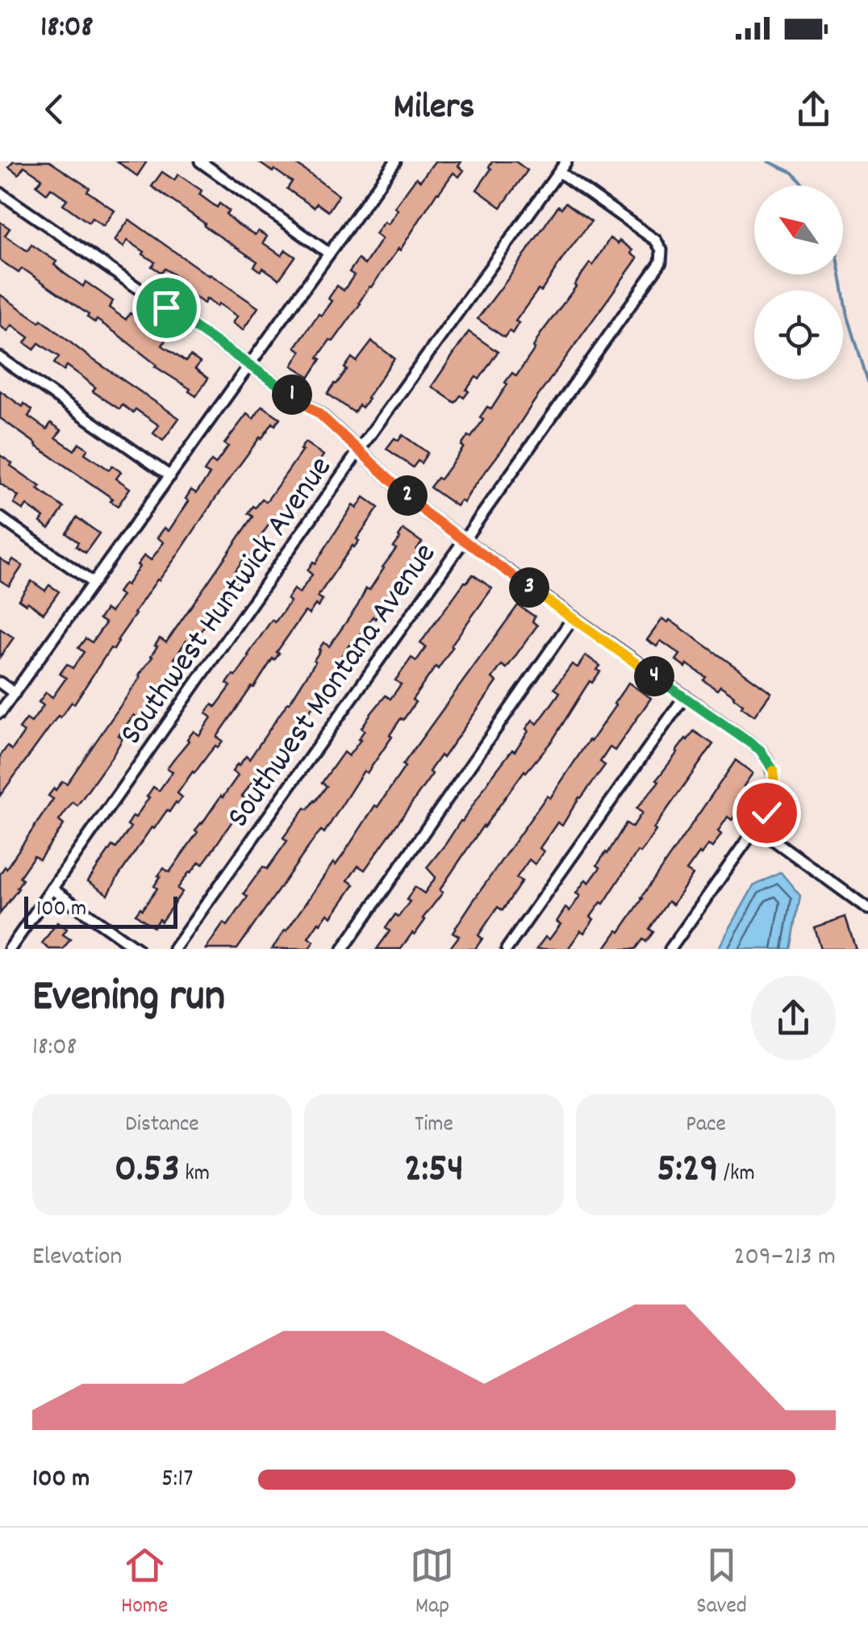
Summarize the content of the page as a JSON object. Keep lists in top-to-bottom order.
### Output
{
  "streets": {
    "street": ["Southwest Huntwick Avenue", "Southwest Montana Avenue"]
  },
  "crossings": [
    ["Southwest Huntwick Avenue", "Southwest Montana Avenue"]
  ],
  "scale_bar": "100 m",
  "north": "top left",
  "page": {
    "status": "18:08",
    "header": "Milers",
    "pins": [
      "1",
      "2",
      "3",
      "4"
    ],
    "scale": "100 m",
    "heading": ["Evening run", "18:08"],
    "stats": [
      ["Distance", "0.53 km"],
      ["Time", "2:54"],
      ["Pace", "5:29 /km"]
    ],
    "chart": ["Elevation", "209–213 m"],
    "list": [
      {
        "name": "100 m",
        "note": "5:17"
      }
    ],
    "tabs": ["Home", "Map", "Saved"]
  }
}
